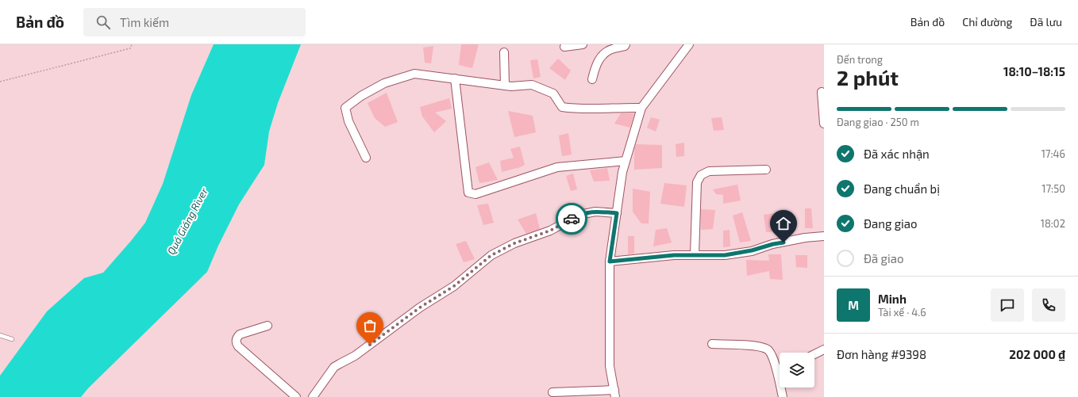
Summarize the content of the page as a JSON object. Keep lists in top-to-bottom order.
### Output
{
  "water": ["Quá Giáng River"],
  "page": {
    "header": "Bản đồ",
    "search": "Tìm kiếm",
    "nav": ["Bản đồ", "Chỉ đường", "Đã lưu"],
    "heading": ["2 phút", "Đến trong", "18:10–18:15"],
    "panel": [
      "Minh",
      "Tài xế · 4.6",
      "Đơn hàng #9398",
      "202 000 ₫"
    ],
    "bar": "Đang giao · 250 m",
    "list": [
      ["Đã xác nhận", "17:46"],
      ["Đang chuẩn bị", "17:50"],
      ["Đang giao", "18:02"],
      "Đã giao"
    ],
    "round": "M"
  }
}
